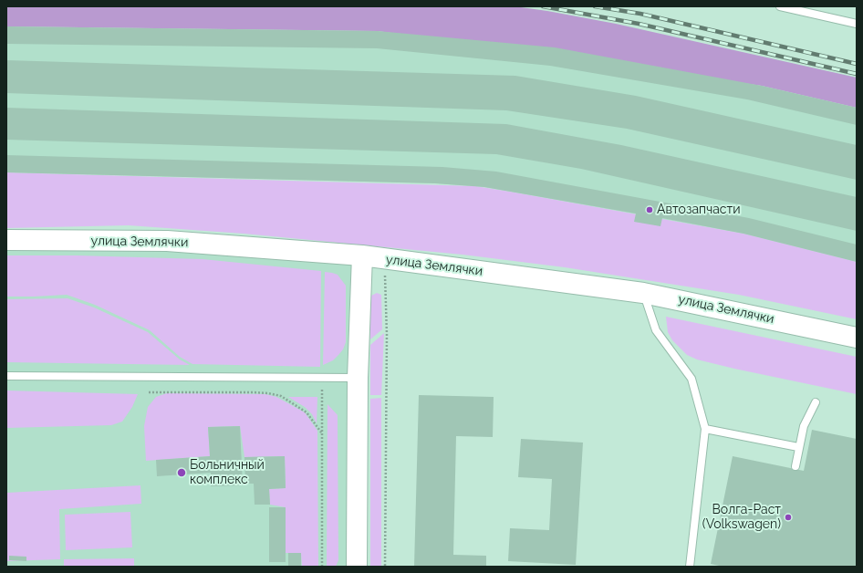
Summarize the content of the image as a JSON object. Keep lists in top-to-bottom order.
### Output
{
  "streets": {
    "main road": ["улица Землячки"]
  },
  "places": ["Автозапчасти", "Больничный комплекс", "Волга-Раст (Volkswagen)"]
}
